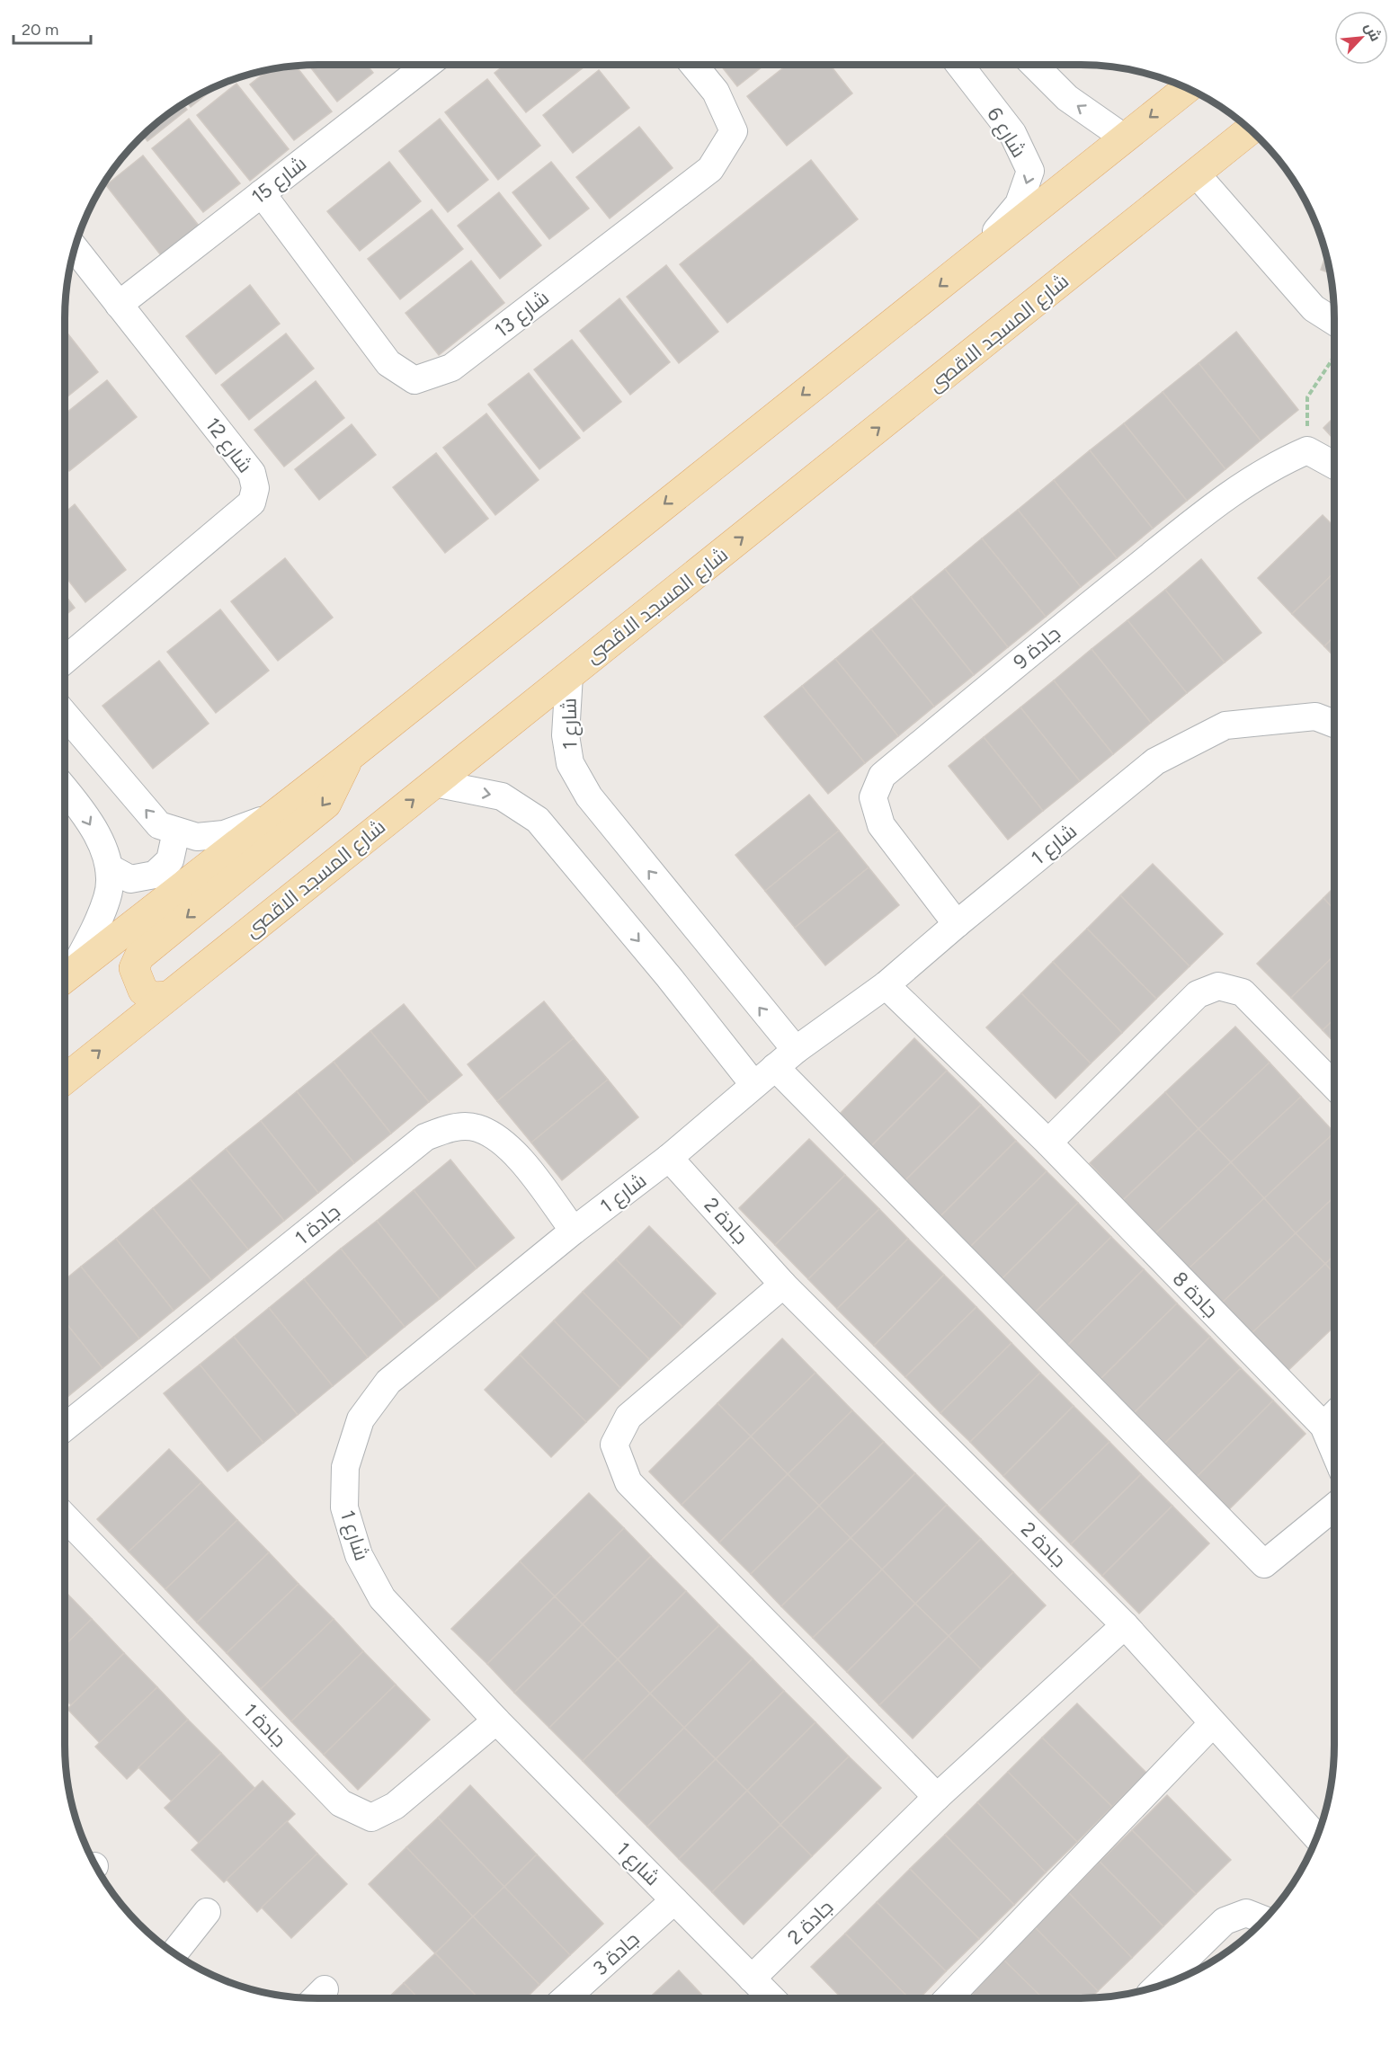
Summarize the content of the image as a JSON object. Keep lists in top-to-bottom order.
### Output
{
  "streets": {
    "main road": ["شارع المسجد الاقصى"],
    "street": [
      "شارع 6",
      "شارع 15",
      "شارع 13",
      "شارع 12",
      "جادة 9",
      "شارع 1",
      "جادة 2",
      "جادة 1",
      "جادة 8",
      "جادة 3"
    ]
  },
  "crossings": [
    ["شارع 15", "شارع 13"],
    ["شارع 15", "شارع 12"],
    ["شارع المسجد الاقصى", "شارع 1"],
    ["جادة 9", "شارع 1"],
    ["شارع 1", "جادة 2"],
    ["شارع 1", "جادة 1"],
    ["شارع 1", "جادة 8"],
    ["شارع 1", "جادة 3"]
  ],
  "one_way": ["شارع 6"],
  "scale_bar": "20 m",
  "north": "top right"
}
